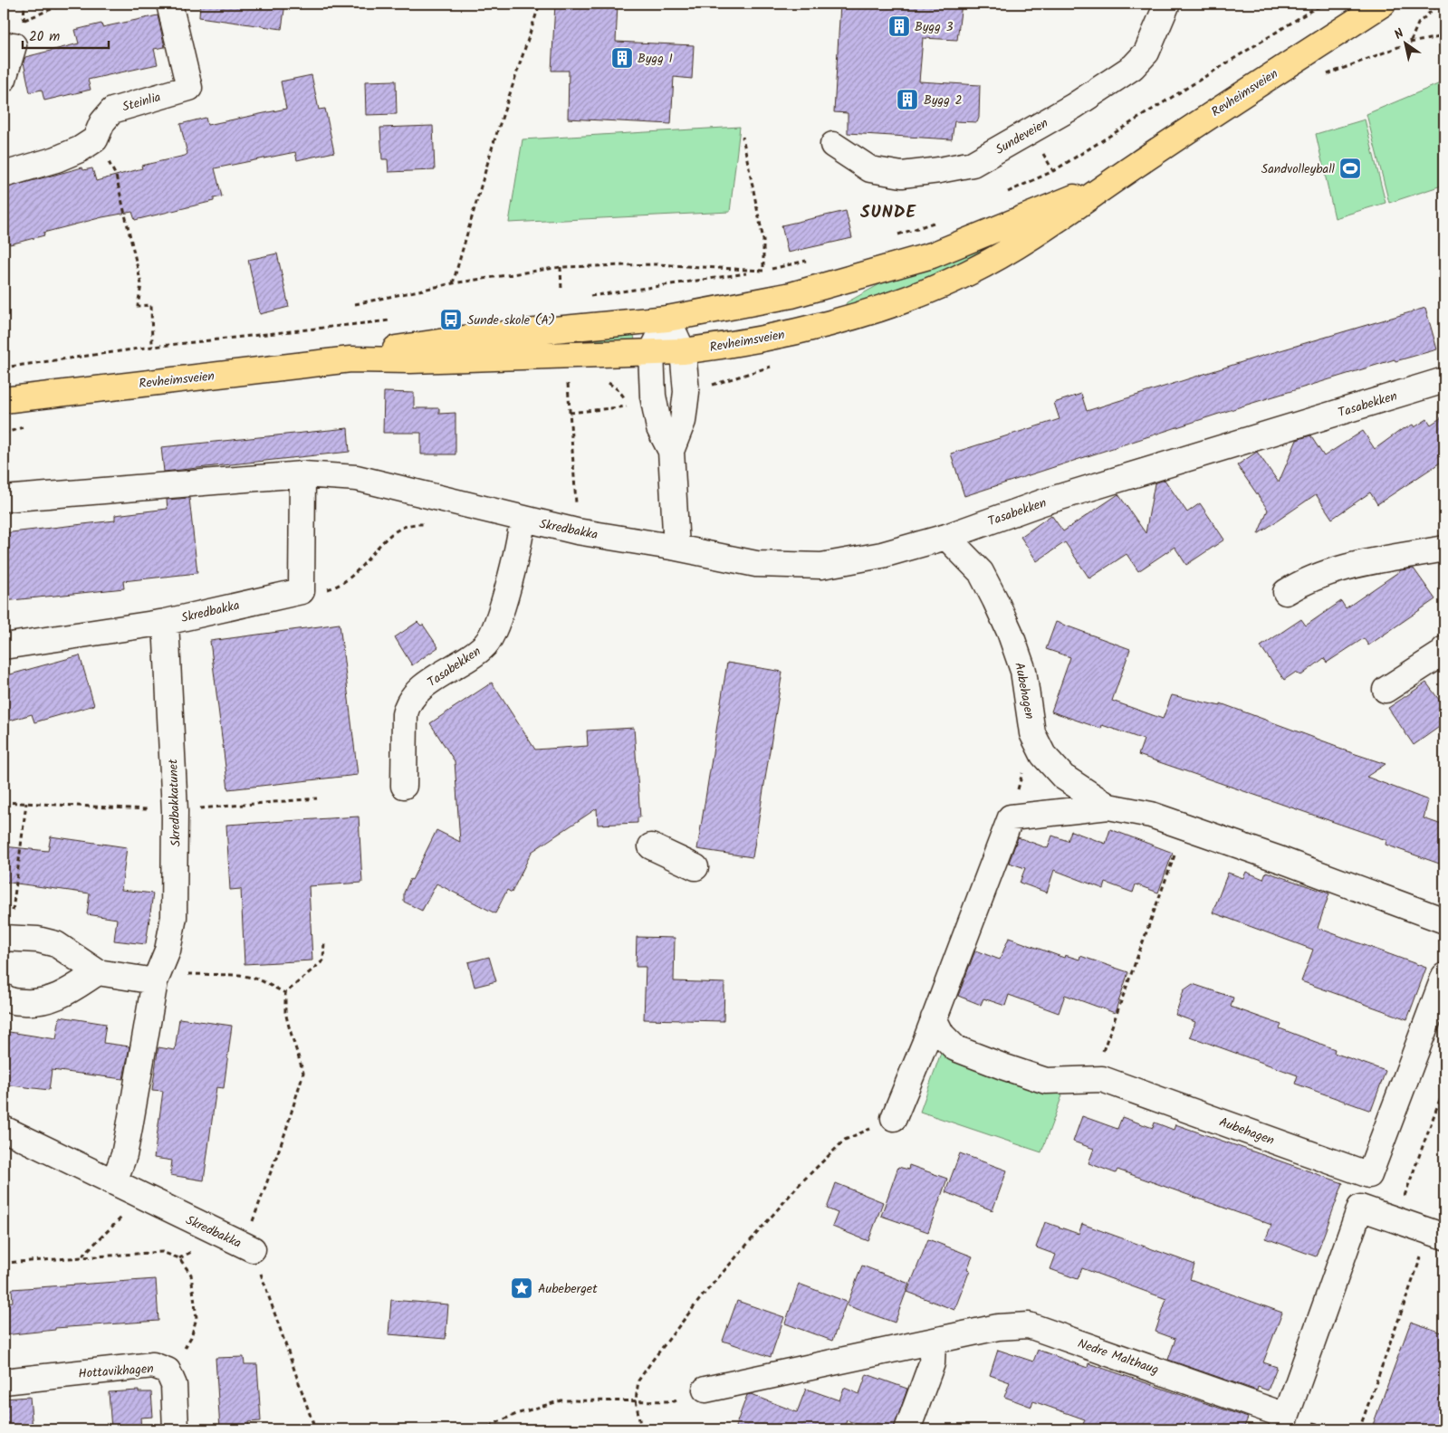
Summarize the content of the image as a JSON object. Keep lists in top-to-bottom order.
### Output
{
  "streets": {
    "main road": ["Revheimsveien"],
    "street": [
      "Steinlia",
      "Sundeveien",
      "Tasabekken",
      "Skredbakka",
      "Aubehagen",
      "Skredbakkatunet",
      "Nedre Malthaug",
      "Hottavikhagen"
    ]
  },
  "crossings": [
    ["Tasabekken", "Skredbakka"],
    ["Tasabekken", "Aubehagen"],
    ["Skredbakka", "Skredbakkatunet"]
  ],
  "districts": ["SUNDE"],
  "places": {
    "building": ["Bygg 3", "Bygg 1", "Bygg 2"],
    "sports": ["Sandvolleyball"],
    "bus stop": ["Sunde skole (A)"],
    "place": ["Aubeberget"]
  },
  "scale_bar": "20 m",
  "north": "top left"
}
